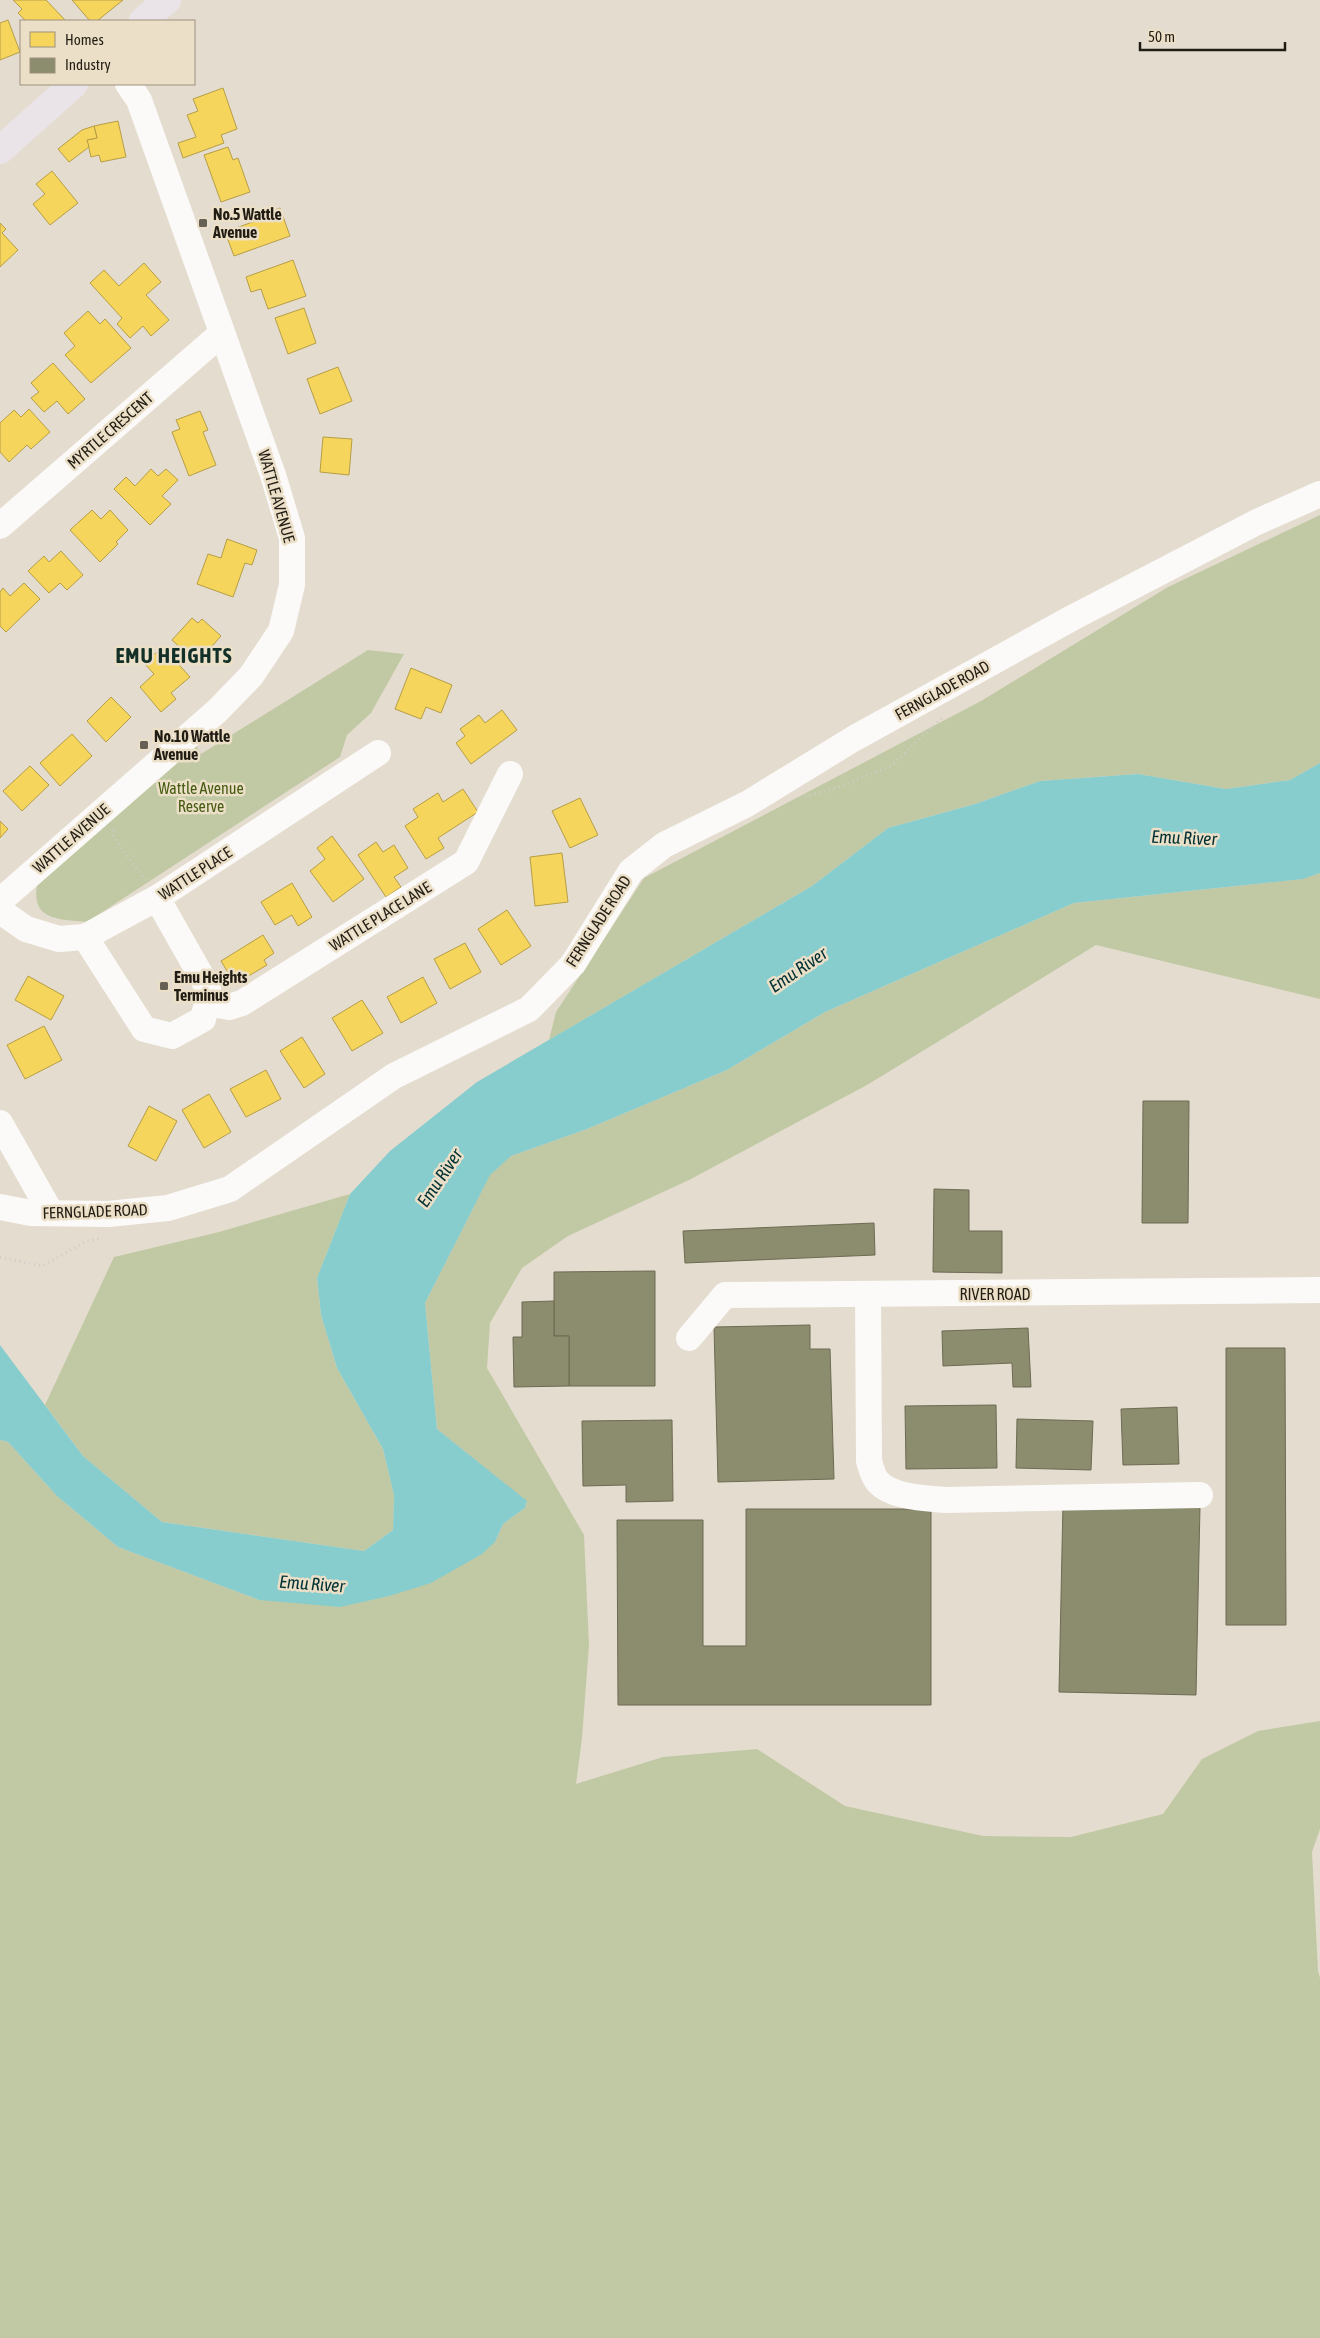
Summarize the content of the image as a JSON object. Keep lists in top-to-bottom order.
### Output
{
  "streets": {
    "street": [
      "MYRTLE CRESCENT",
      "WATTLE AVENUE",
      "FERNGLADE ROAD",
      "WATTLE PLACE",
      "WATTLE PLACE LANE",
      "RIVER ROAD"
    ]
  },
  "crossings": [
    ["MYRTLE CRESCENT", "WATTLE AVENUE"]
  ],
  "districts": ["EMU HEIGHTS"],
  "water": ["Emu River"],
  "parks": ["Wattle Avenue Reserve"],
  "places": {
    "transit": ["No.5 Wattle Avenue", "No.10 Wattle Avenue", "Emu Heights Terminus"]
  },
  "legend": ["Homes", "Industry"],
  "scale_bar": "50 m"
}
